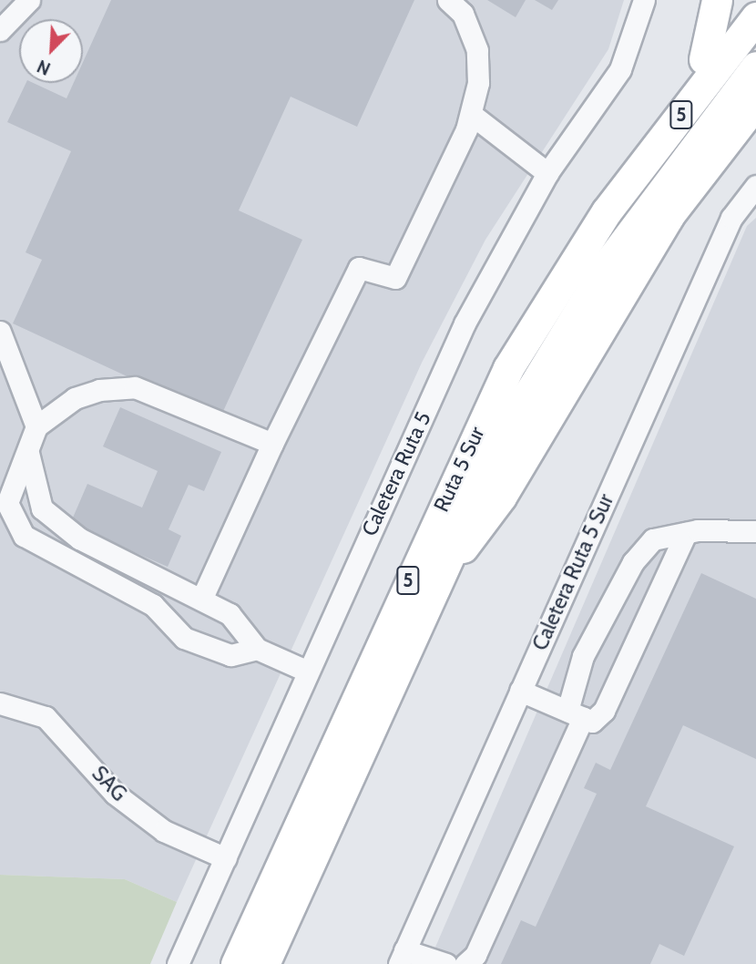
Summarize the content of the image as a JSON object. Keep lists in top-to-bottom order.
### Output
{
  "streets": {
    "highway": ["5", "Ruta 5 Sur"],
    "street": ["Caletera Ruta 5", "Caletera Ruta 5 Sur", "SAG"]
  },
  "crossings": [
    ["Caletera Ruta 5", "SAG"]
  ],
  "north": "bottom left"
}
